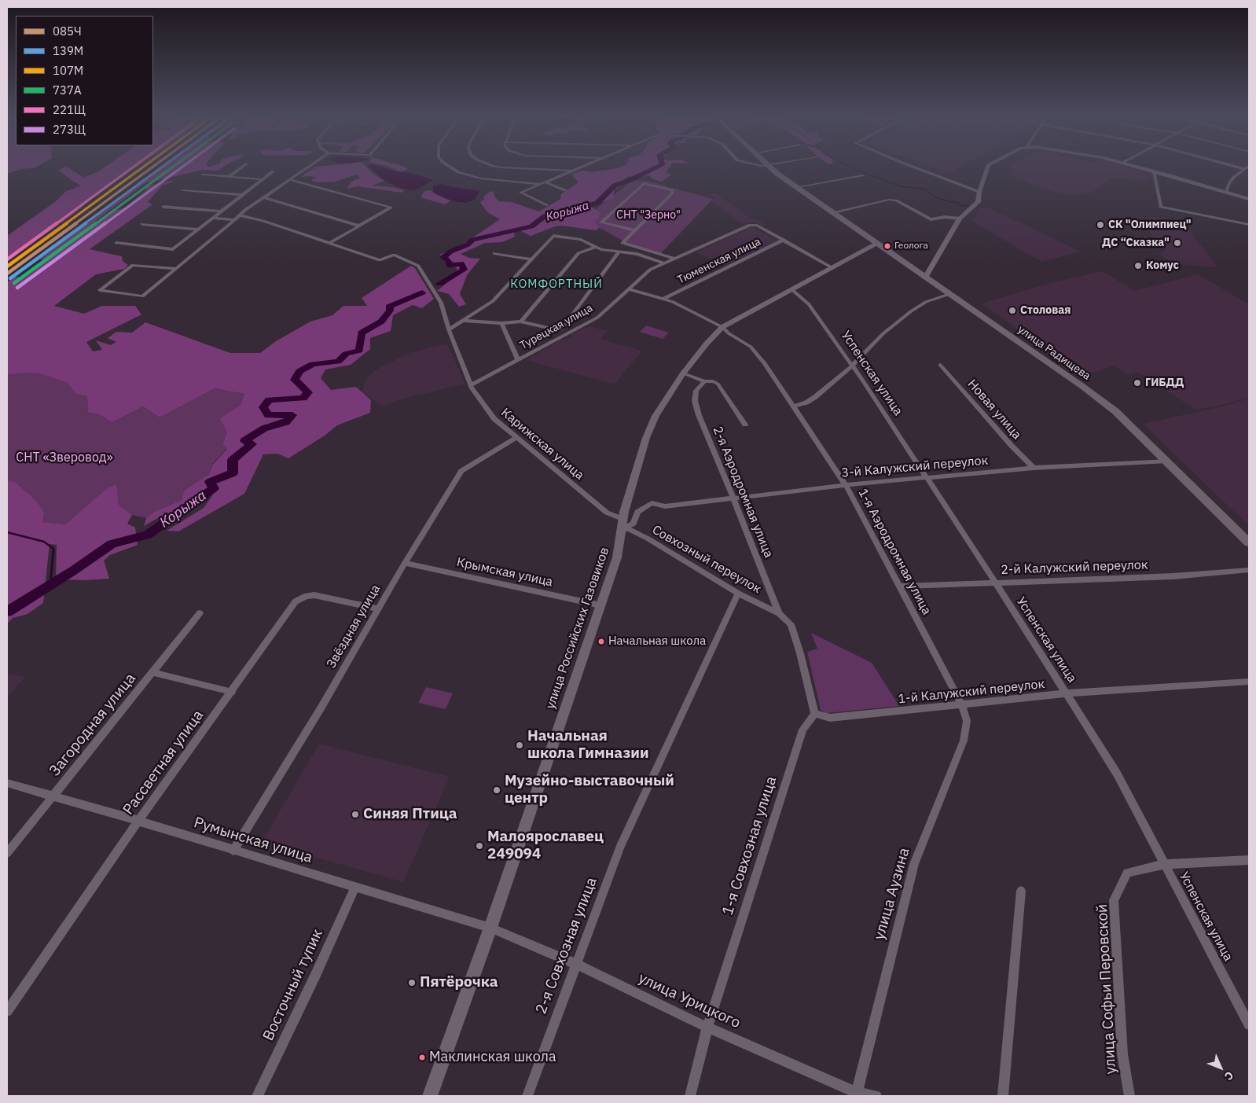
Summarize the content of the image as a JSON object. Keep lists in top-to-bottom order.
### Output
{
  "streets": {
    "main road": ["улица Радищева", "улица Российских Газовиков"],
    "street": [
      "Тюменская улица",
      "Турецкая улица",
      "Успенская улица",
      "Новая улица",
      "Карижская улица",
      "3-й Калужский переулок",
      "2-я Аэродромная улица",
      "1-я Аэродромная улица",
      "Совхозный переулок",
      "2-й Калужский переулок",
      "Крымская улица",
      "Звёздная улица",
      "1-й Калужский переулок",
      "Загородная улица",
      "Рассветная улица",
      "Румынская улица",
      "1-я Совхозная улица",
      "улица Аузина",
      "2-я Совхозная улица",
      "Восточный тупик",
      "улица Софьи Перовской",
      "улица Урицкого"
    ]
  },
  "crossings": [
    ["Тюменская улица", "Турецкая улица"],
    ["Тюменская улица", "1-я Аэродромная улица"],
    ["Турецкая улица", "Карижская улица"],
    ["Турецкая улица", "1-я Аэродромная улица"],
    ["улица Радищева", "3-й Калужский переулок"],
    ["улица Радищева", "улица Российских Газовиков"],
    ["Успенская улица", "3-й Калужский переулок"],
    ["Успенская улица", "2-й Калужский переулок"],
    ["Успенская улица", "улица Российских Газовиков"],
    ["Успенская улица", "1-й Калужский переулок"],
    ["Успенская улица", "улица Софьи Перовской"],
    ["Новая улица", "3-й Калужский переулок"],
    ["Карижская улица", "3-й Калужский переулок"],
    ["Карижская улица", "Совхозный переулок"],
    ["Карижская улица", "Звёздная улица"],
    ["Карижская улица", "улица Российских Газовиков"],
    ["3-й Калужский переулок", "2-я Аэродромная улица"],
    ["3-й Калужский переулок", "1-я Аэродромная улица"],
    ["3-й Калужский переулок", "Совхозный переулок"],
    ["3-й Калужский переулок", "улица Российских Газовиков"],
    ["2-я Аэродромная улица", "Совхозный переулок"],
    ["1-я Аэродромная улица", "2-й Калужский переулок"],
    ["1-я Аэродромная улица", "улица Российских Газовиков"],
    ["1-я Аэродромная улица", "1-й Калужский переулок"],
    ["1-я Аэродромная улица", "улица Аузина"],
    ["Совхозный переулок", "улица Российских Газовиков"],
    ["Совхозный переулок", "2-я Совхозная улица"],
    ["Крымская улица", "Звёздная улица"],
    ["Крымская улица", "улица Российских Газовиков"],
    ["Звёздная улица", "Рассветная улица"],
    ["Звёздная улица", "Румынская улица"],
    ["улица Российских Газовиков", "Румынская улица"],
    ["улица Российских Газовиков", "улица Урицкого"],
    ["1-й Калужский переулок", "1-я Совхозная улица"],
    ["1-й Калужский переулок", "улица Аузина"],
    ["Загородная улица", "Румынская улица"],
    ["Рассветная улица", "Румынская улица"],
    ["Румынская улица", "Восточный тупик"],
    ["Румынская улица", "улица Урицкого"],
    ["1-я Совхозная улица", "улица Урицкого"],
    ["улица Аузина", "улица Урицкого"],
    ["2-я Совхозная улица", "улица Урицкого"]
  ],
  "districts": ["КОМФОРТНЫЙ"],
  "water": ["Корыжа"],
  "parks": ["СНТ \"Зерно\"", "СНТ «Зверовод»"],
  "places": [
    "СК \"Олимпиец\"",
    "ДС “Сказка\"",
    "Геолога",
    "Комус",
    "Столовая",
    "ГИБДД",
    "Начальная школа",
    "Начальная школа Гимназии",
    "Музейно-выставочный центр",
    "Синяя Птица",
    "Малоярославец 249094",
    "Пятёрочка",
    "Маклинская школа"
  ],
  "lines": [
    "transit line 085Ч",
    "transit line 139М",
    "transit line 107М",
    "transit line 737А",
    "transit line 221Щ",
    "transit line 273Щ"
  ],
  "legend": [
    "085Ч",
    "139М",
    "107М",
    "737А",
    "221Щ",
    "273Щ"
  ],
  "north": "bottom right"
}
